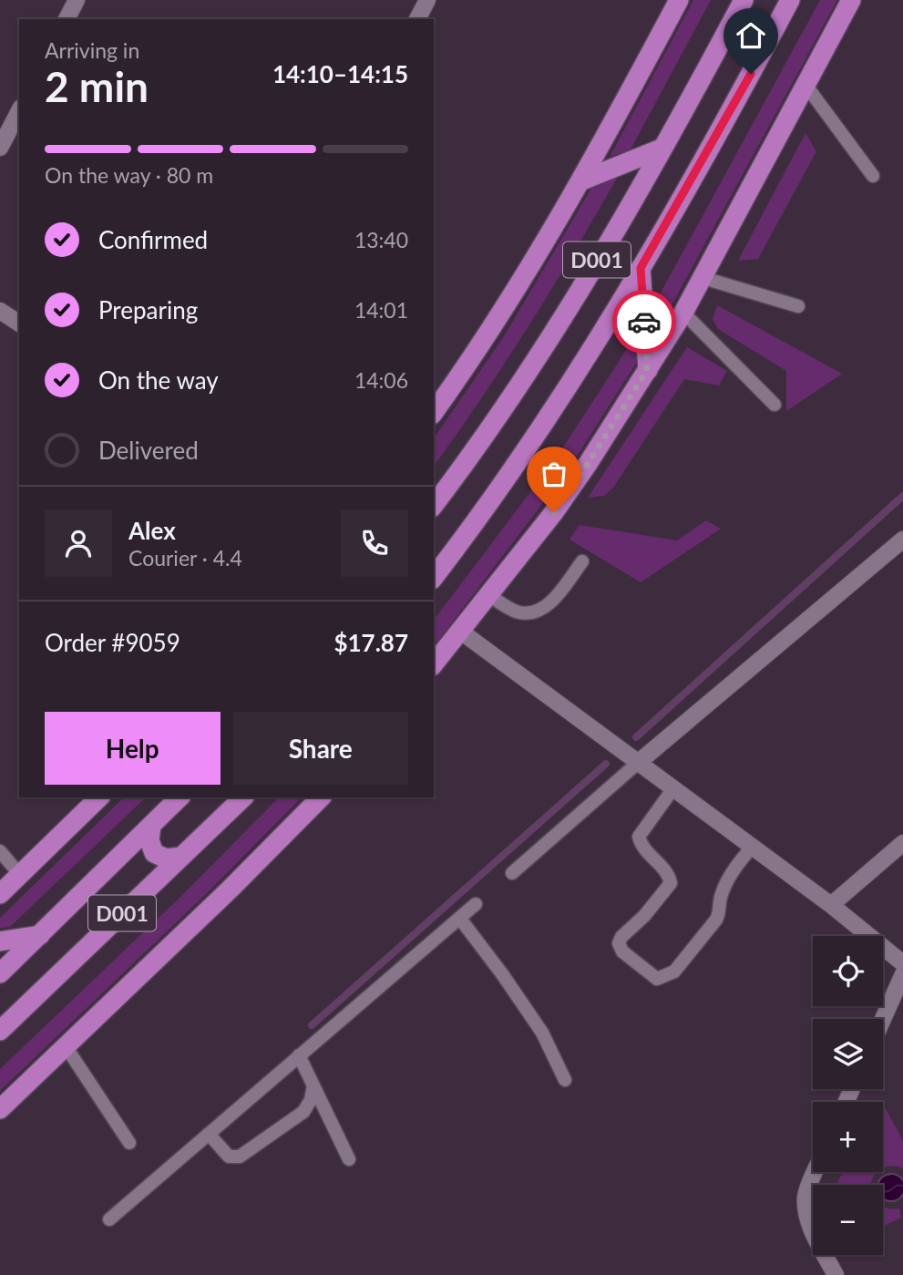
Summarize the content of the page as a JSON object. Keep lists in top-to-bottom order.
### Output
{
  "streets": {
    "highway": ["D001"]
  },
  "page": {
    "heading": ["2 min", "Arriving in", "14:10–14:15"],
    "panel": [
      "Alex",
      "Courier · 4.4",
      "Order #9059",
      "$17.87"
    ],
    "bar": "On the way · 80 m",
    "list": [
      ["Confirmed", "13:40"],
      ["Preparing", "14:01"],
      ["On the way", "14:06"],
      "Delivered"
    ],
    "buttons": ["Help", "Share"],
    "map_buttons": ["+", "−"]
  }
}
